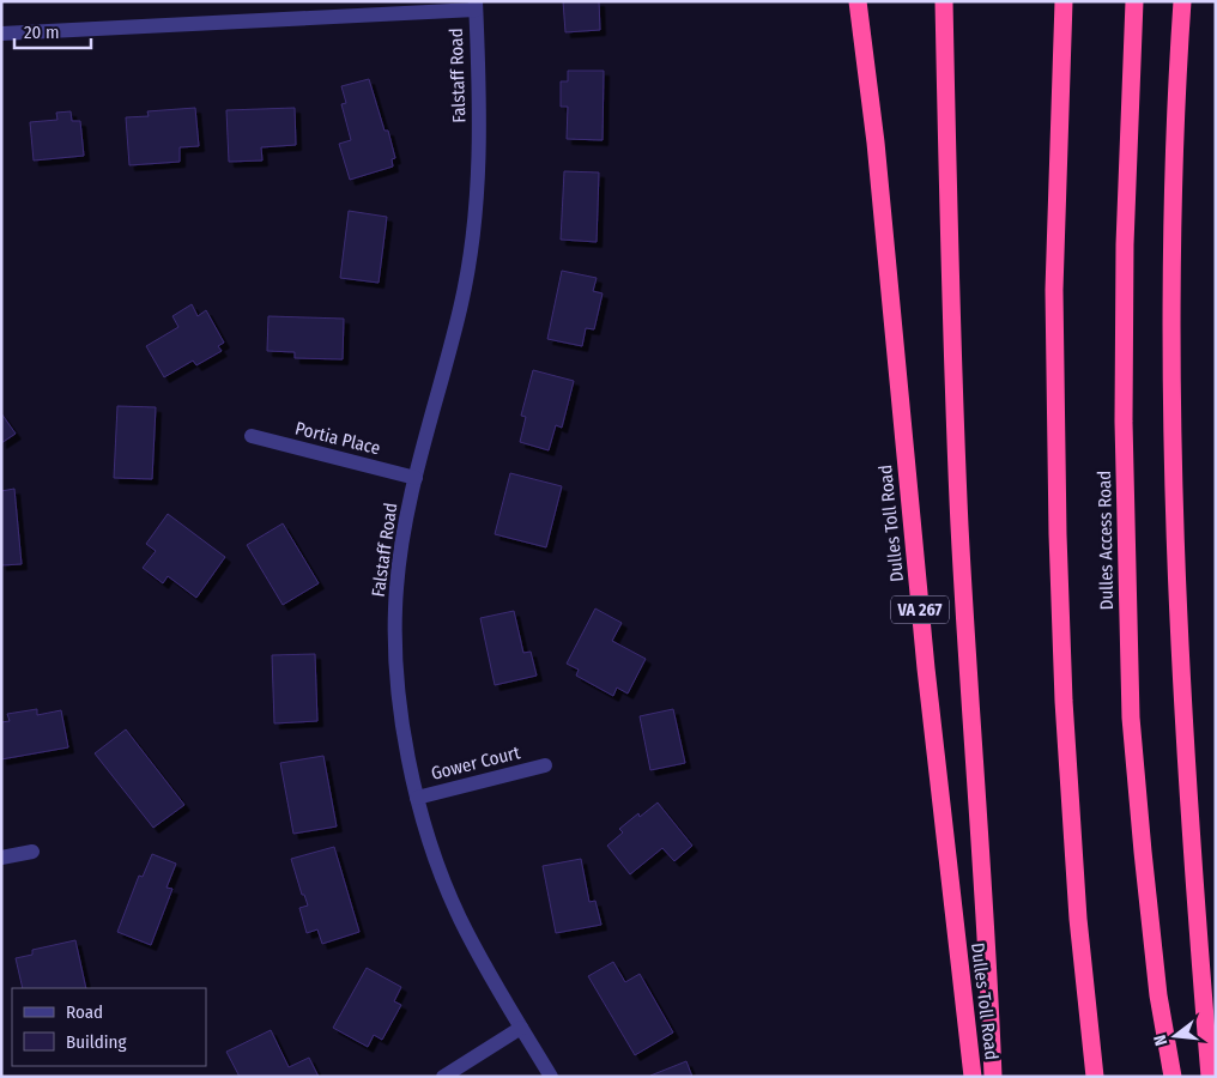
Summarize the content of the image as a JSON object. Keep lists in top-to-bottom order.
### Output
{
  "streets": {
    "highway": ["Dulles Toll Road", "Dulles Access Road", "VA 267"],
    "street": ["Falstaff Road", "Portia Place", "Gower Court"]
  },
  "crossings": [
    ["Falstaff Road", "Portia Place"],
    ["Falstaff Road", "Gower Court"]
  ],
  "legend": ["Road", "Building"],
  "scale_bar": "20 m",
  "north": "left"
}
